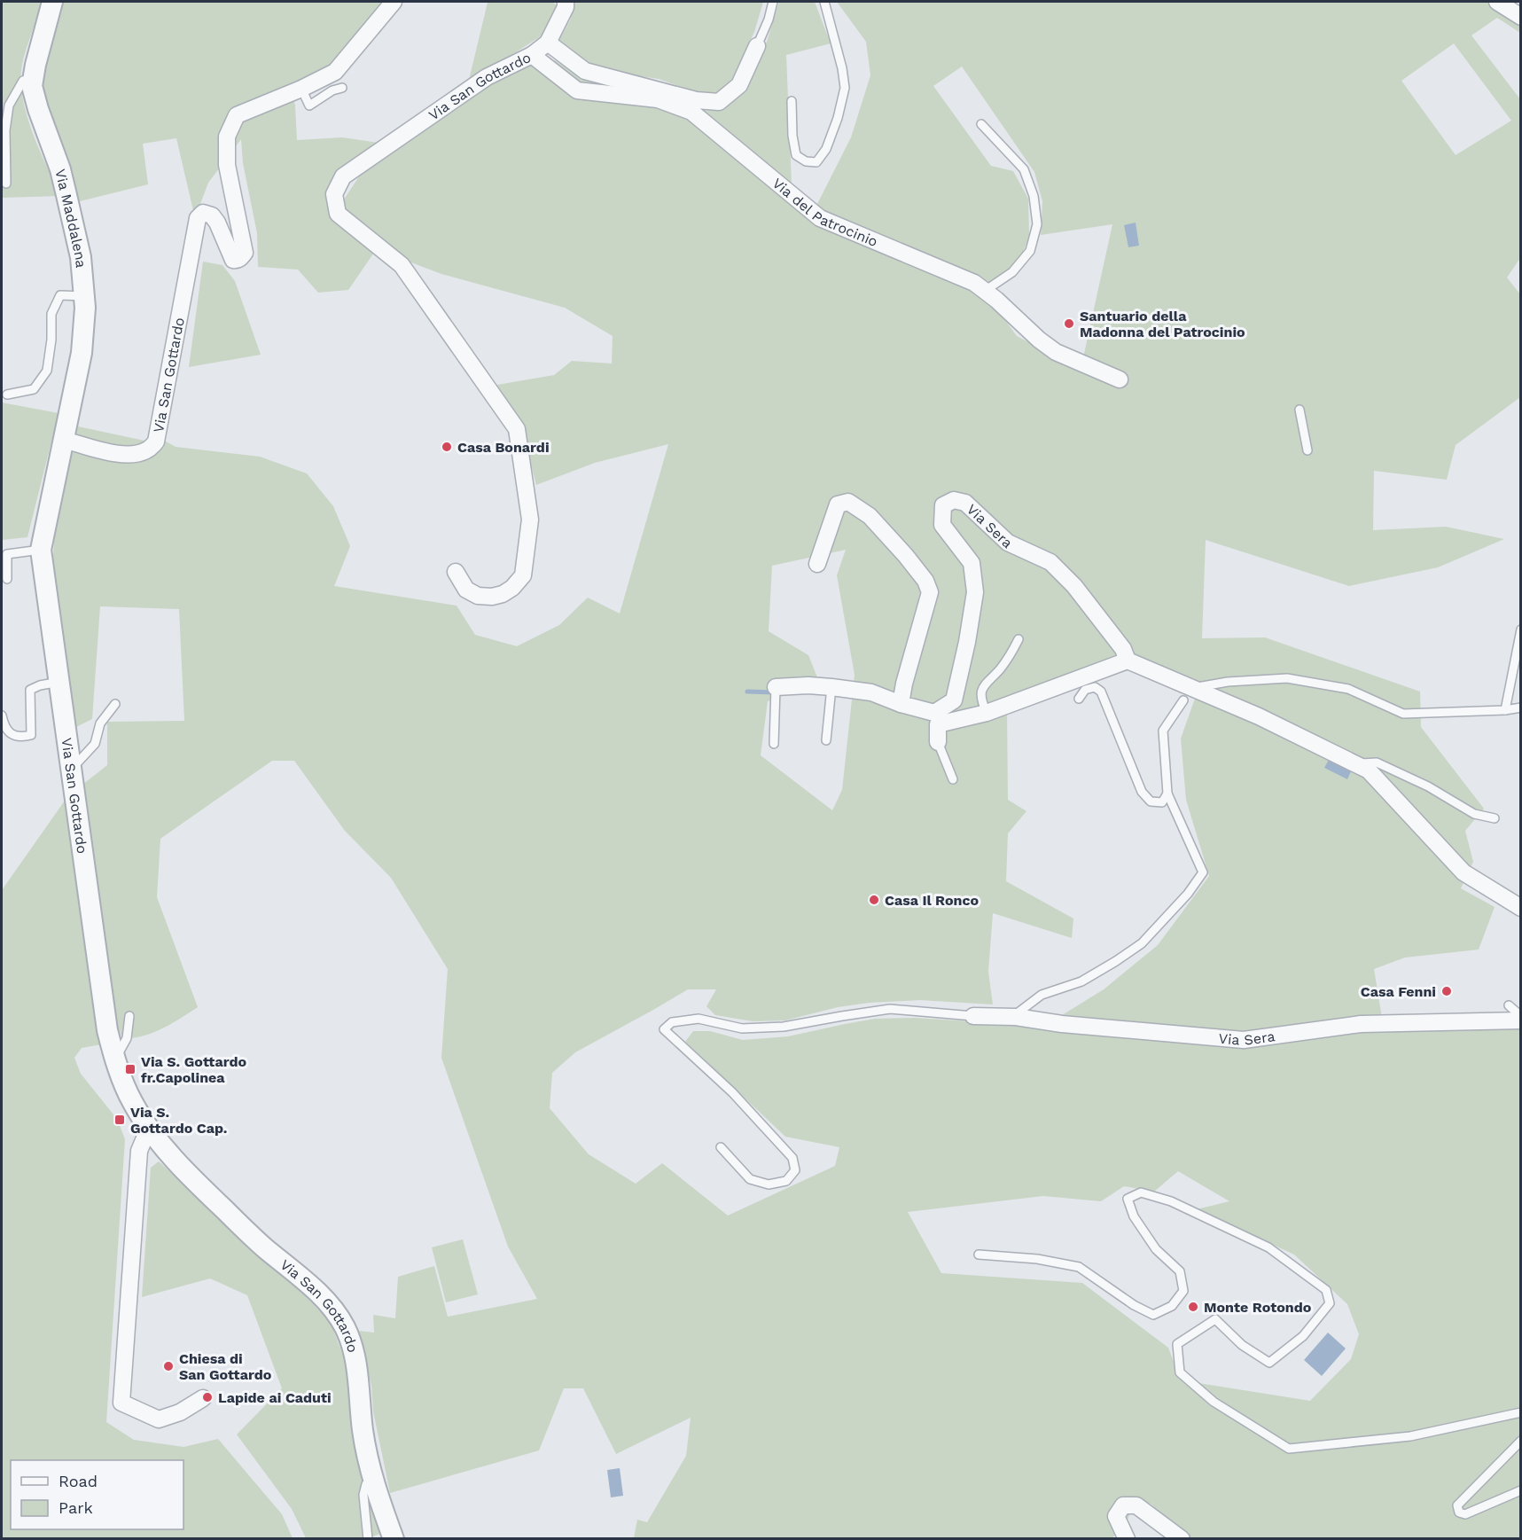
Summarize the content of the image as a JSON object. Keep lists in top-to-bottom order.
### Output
{
  "streets": {
    "street": [
      "Via San Gottardo",
      "Via del Patrocinio",
      "Via Maddalena",
      "Via Sera"
    ]
  },
  "crossings": [
    ["Via San Gottardo", "Via del Patrocinio"],
    ["Via San Gottardo", "Via Maddalena"]
  ],
  "places": {
    "other": [
      "Santuario della Madonna del Patrocinio",
      "Casa Bonardi",
      "Casa Il Ronco",
      "Casa Fenni",
      "Monte Rotondo",
      "Chiesa di San Gottardo",
      "Lapide ai Caduti"
    ],
    "transit": ["Via S. Gottardo fr.Capolinea", "Via S. Gottardo Cap."]
  },
  "legend": ["Road", "Park"]
}
